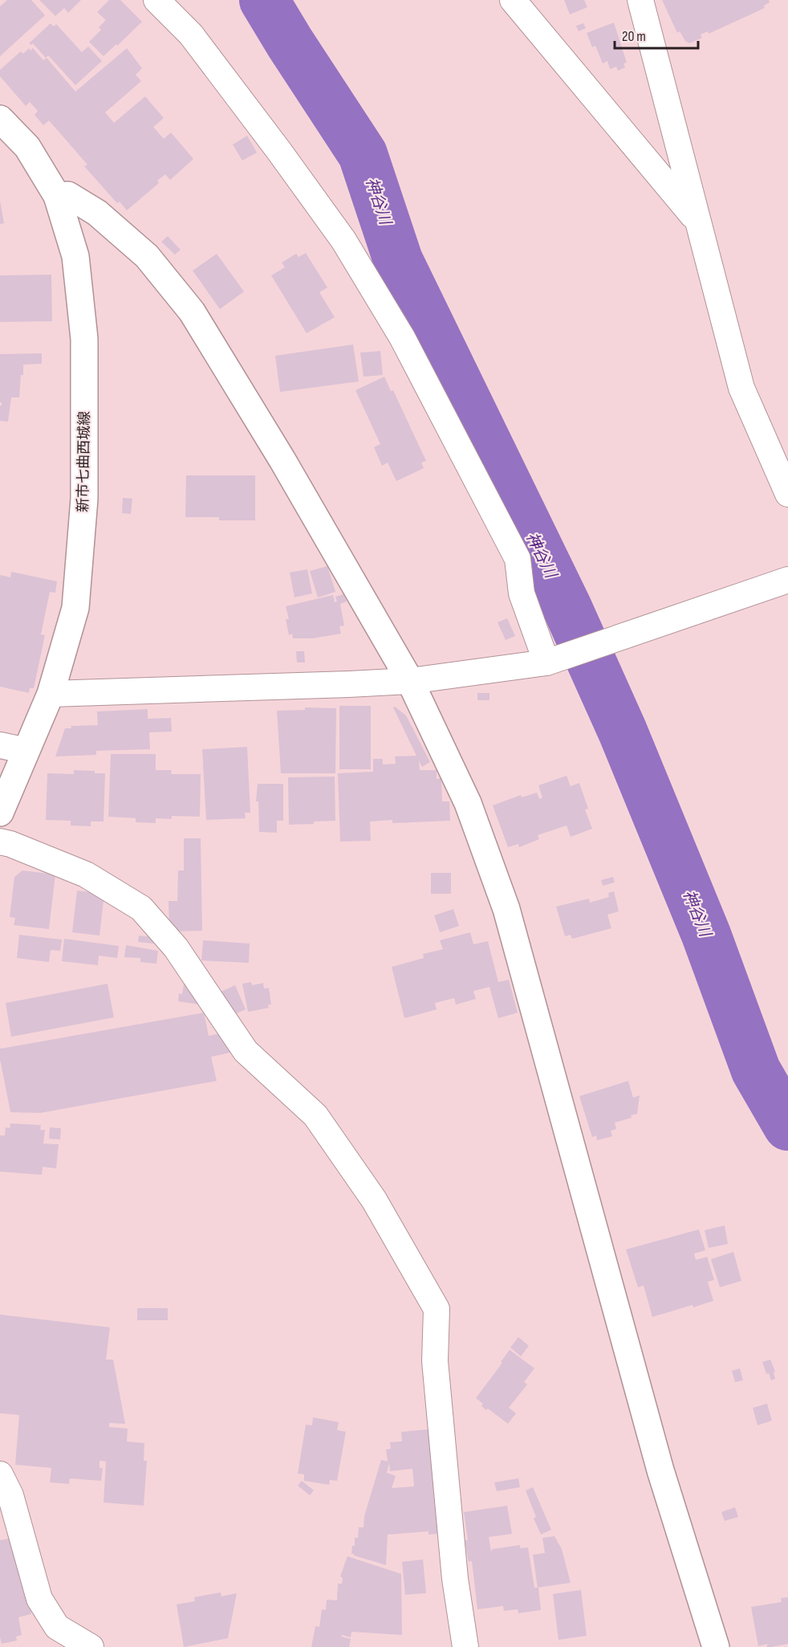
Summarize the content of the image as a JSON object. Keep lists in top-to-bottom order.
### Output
{
  "streets": {
    "street": ["新市七曲西城線"]
  },
  "water": ["神谷川"],
  "scale_bar": "20 m"
}
